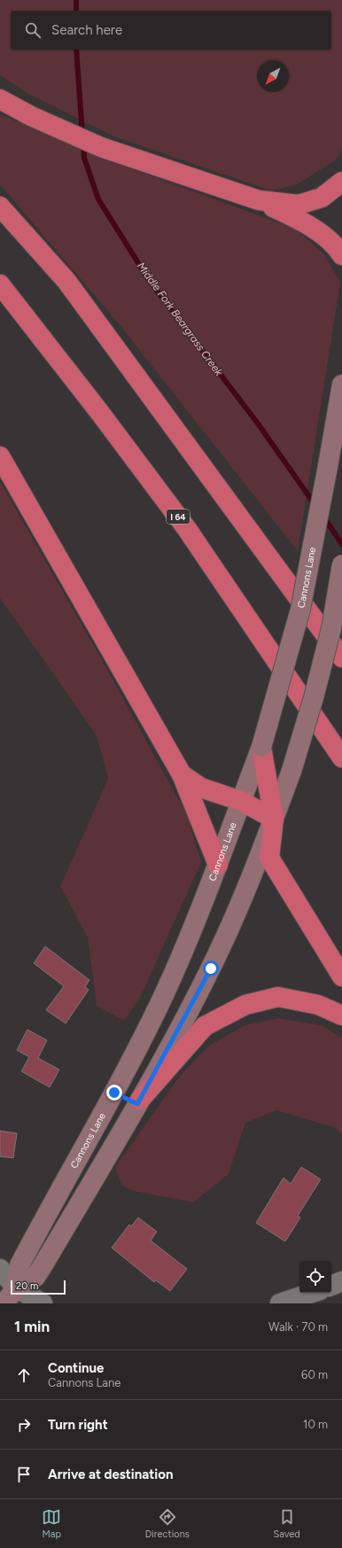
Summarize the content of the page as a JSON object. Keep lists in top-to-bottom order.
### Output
{
  "streets": {
    "highway": ["I 64"],
    "main road": ["Cannons Lane"]
  },
  "water": ["Middle Fork Beargrass Creek"],
  "scale_bar": "20 m",
  "north": "bottom left",
  "page": {
    "search": "Search here",
    "scale": "20 m",
    "heading": ["1 min", "Walk · 70 m"],
    "list": [
      ["Continue", "Cannons Lane", "60 m"],
      ["Turn right", "10 m"],
      "Arrive at destination"
    ],
    "nav": ["Map", "Directions", "Saved"]
  }
}
